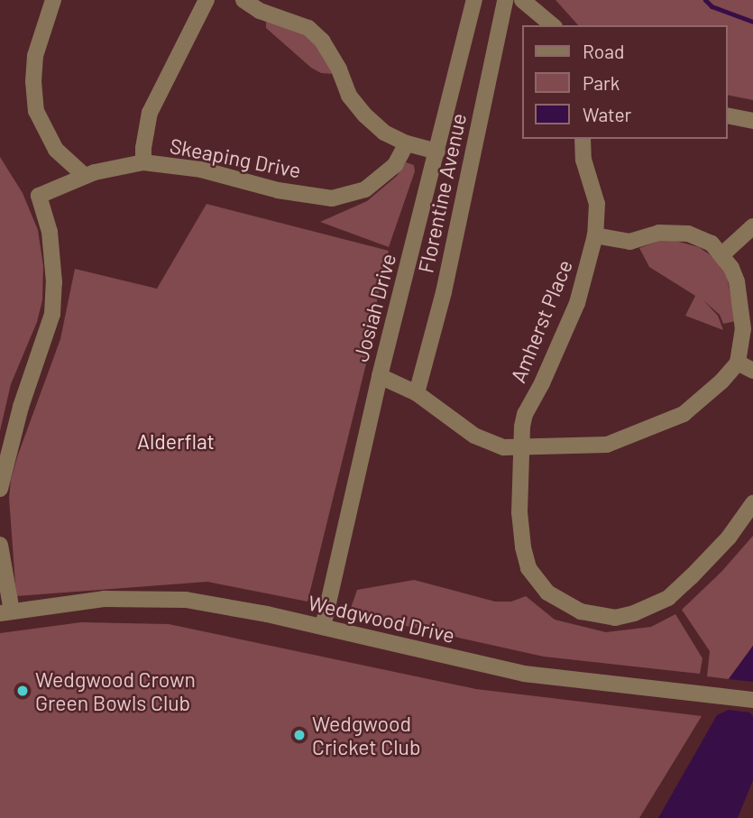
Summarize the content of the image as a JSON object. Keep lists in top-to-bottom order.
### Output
{
  "streets": {
    "street": [
      "Skeaping Drive",
      "Florentine Avenue",
      "Josiah Drive",
      "Amherst Place",
      "Wedgwood Drive"
    ]
  },
  "crossings": [
    ["Josiah Drive", "Wedgwood Drive"]
  ],
  "parks": ["Alderflat"],
  "places": ["Wedgwood Crown Green Bowls Club", "Wedgwood Cricket Club"],
  "legend": ["Road", "Park", "Water"]
}
